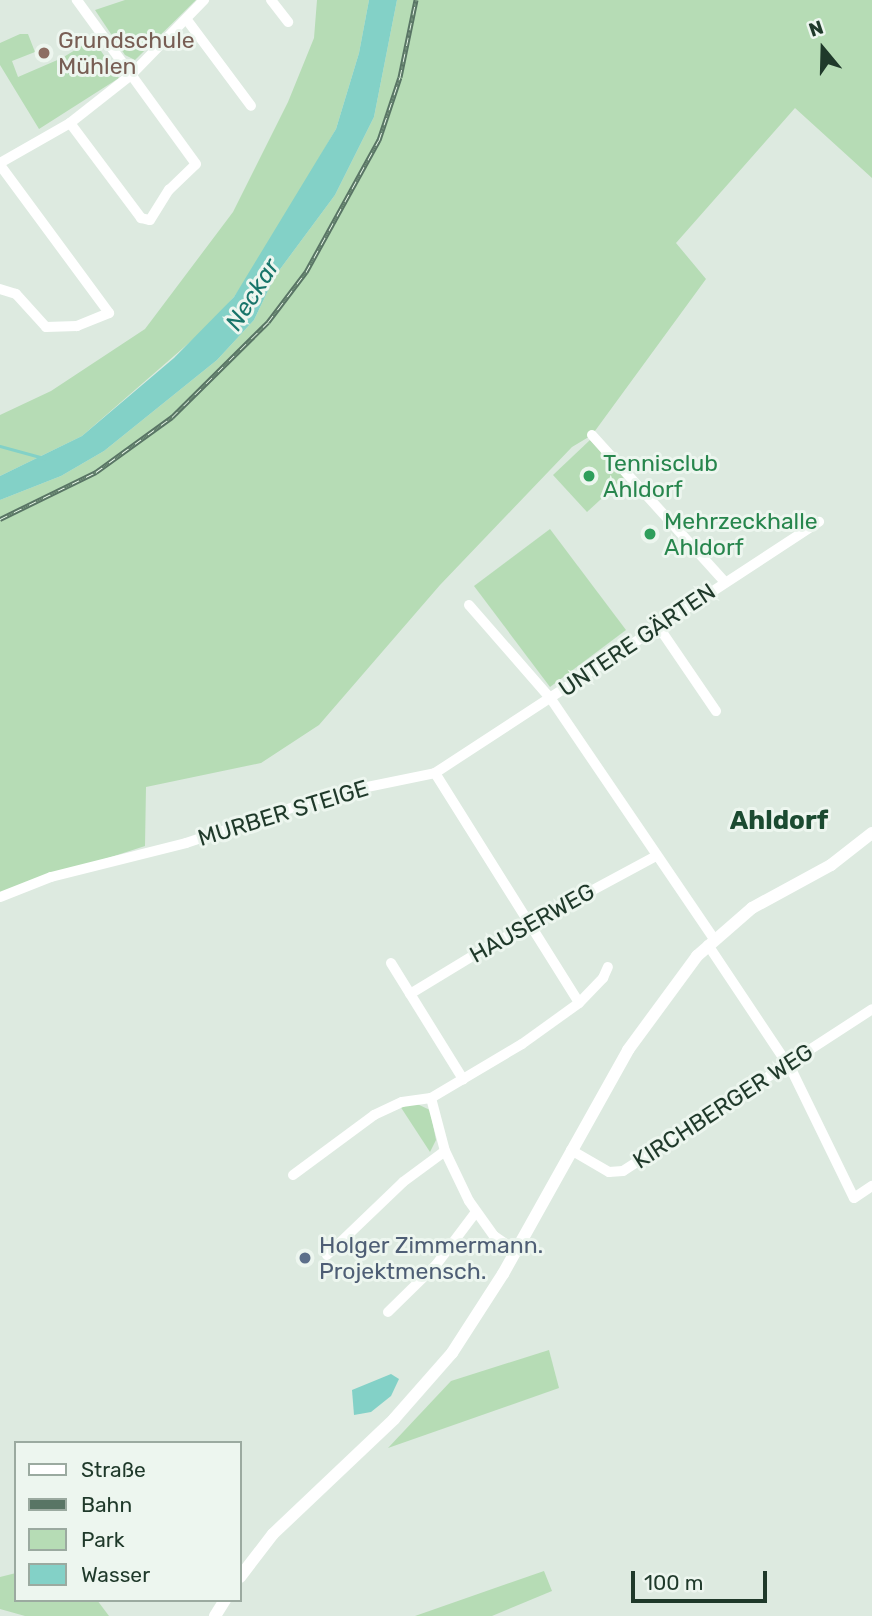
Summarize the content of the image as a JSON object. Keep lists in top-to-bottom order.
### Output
{
  "streets": {
    "street": [
      "UNTERE GÄRTEN",
      "MURBER STEIGE",
      "HAUSERWEG",
      "KIRCHBERGER WEG"
    ]
  },
  "crossings": [
    ["UNTERE GÄRTEN", "MURBER STEIGE"]
  ],
  "districts": ["Ahldorf"],
  "water": ["Neckar"],
  "places": [
    "Grundschule Mühlen",
    "Tennisclub Ahldorf",
    "Mehrzeckhalle Ahldorf",
    "Holger Zimmermann. Projektmensch."
  ],
  "legend": [
    "Straße",
    "Bahn",
    "Park",
    "Wasser"
  ],
  "scale_bar": "100 m",
  "north": "top"
}
